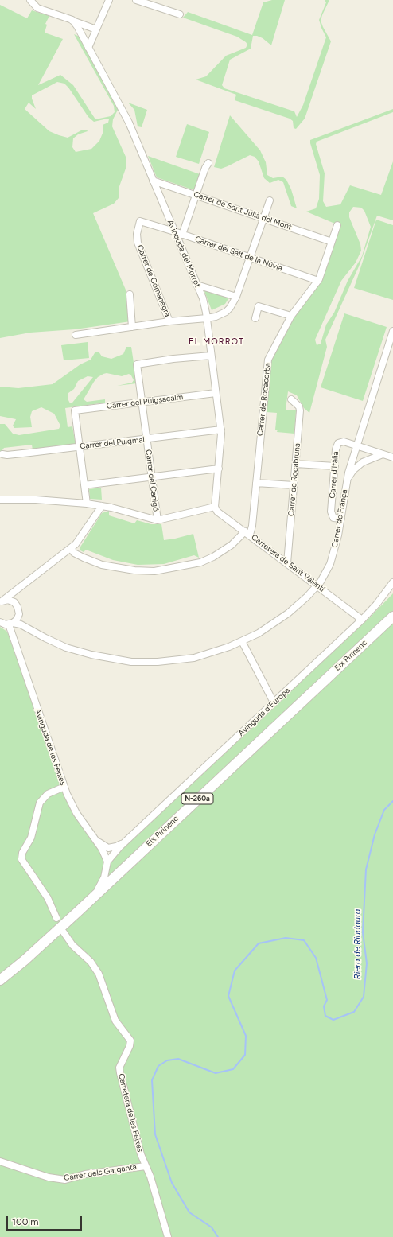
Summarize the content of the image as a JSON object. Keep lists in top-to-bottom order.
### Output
{
  "streets": {
    "main road": ["Eix Pirinenc", "N-260a"],
    "street": [
      "Carrer de Sant Julià del Mont",
      "Avinguda del Morrot",
      "Carrer del Salt de la Núvia",
      "Carrer de Comanegra",
      "Carrer de Rocacorba",
      "Carrer del Puigsacalm",
      "Carrer del Puigmal",
      "Carrer d'Itàlia",
      "Carrer de Rocabruna",
      "Carrer del Canigó",
      "Carrer de França",
      "Carretera de Sant Valentí",
      "Avinguda d'Europa",
      "Avinguda de les Feixes",
      "Carretera de les Feixes",
      "Carrer dels Garganta"
    ]
  },
  "crossings": [
    ["Carrer de Sant Julià del Mont", "Avinguda del Morrot"],
    ["Carrer de Sant Julià del Mont", "Carrer de Rocacorba"],
    ["Avinguda del Morrot", "Carrer del Salt de la Núvia"],
    ["Avinguda del Morrot", "Carrer del Puigsacalm"],
    ["Avinguda del Morrot", "Carrer del Puigmal"],
    ["Avinguda del Morrot", "Carrer del Canigó"],
    ["Avinguda del Morrot", "Carretera de Sant Valentí"],
    ["Carrer del Salt de la Núvia", "Carrer de Comanegra"],
    ["Carrer del Salt de la Núvia", "Carrer de Rocacorba"],
    ["Carrer de Rocacorba", "Carretera de Sant Valentí"],
    ["Carrer del Puigsacalm", "Carrer del Puigmal"],
    ["Carrer del Puigsacalm", "Carrer del Canigó"],
    ["Carrer del Puigmal", "Carrer del Canigó"],
    ["Carrer d'Itàlia", "Carrer de França"],
    ["Carrer de Rocabruna", "Carretera de Sant Valentí"],
    ["Carrer de França", "Carretera de Sant Valentí"],
    ["Carrer de França", "Avinguda de les Feixes"],
    ["Carretera de Sant Valentí", "Avinguda d'Europa"],
    ["Avinguda d'Europa", "Avinguda de les Feixes"],
    ["Carretera de les Feixes", "Carrer dels Garganta"]
  ],
  "districts": ["EL MORROT"],
  "water": ["Riera de Riudaura"],
  "scale_bar": "100 m"
}
